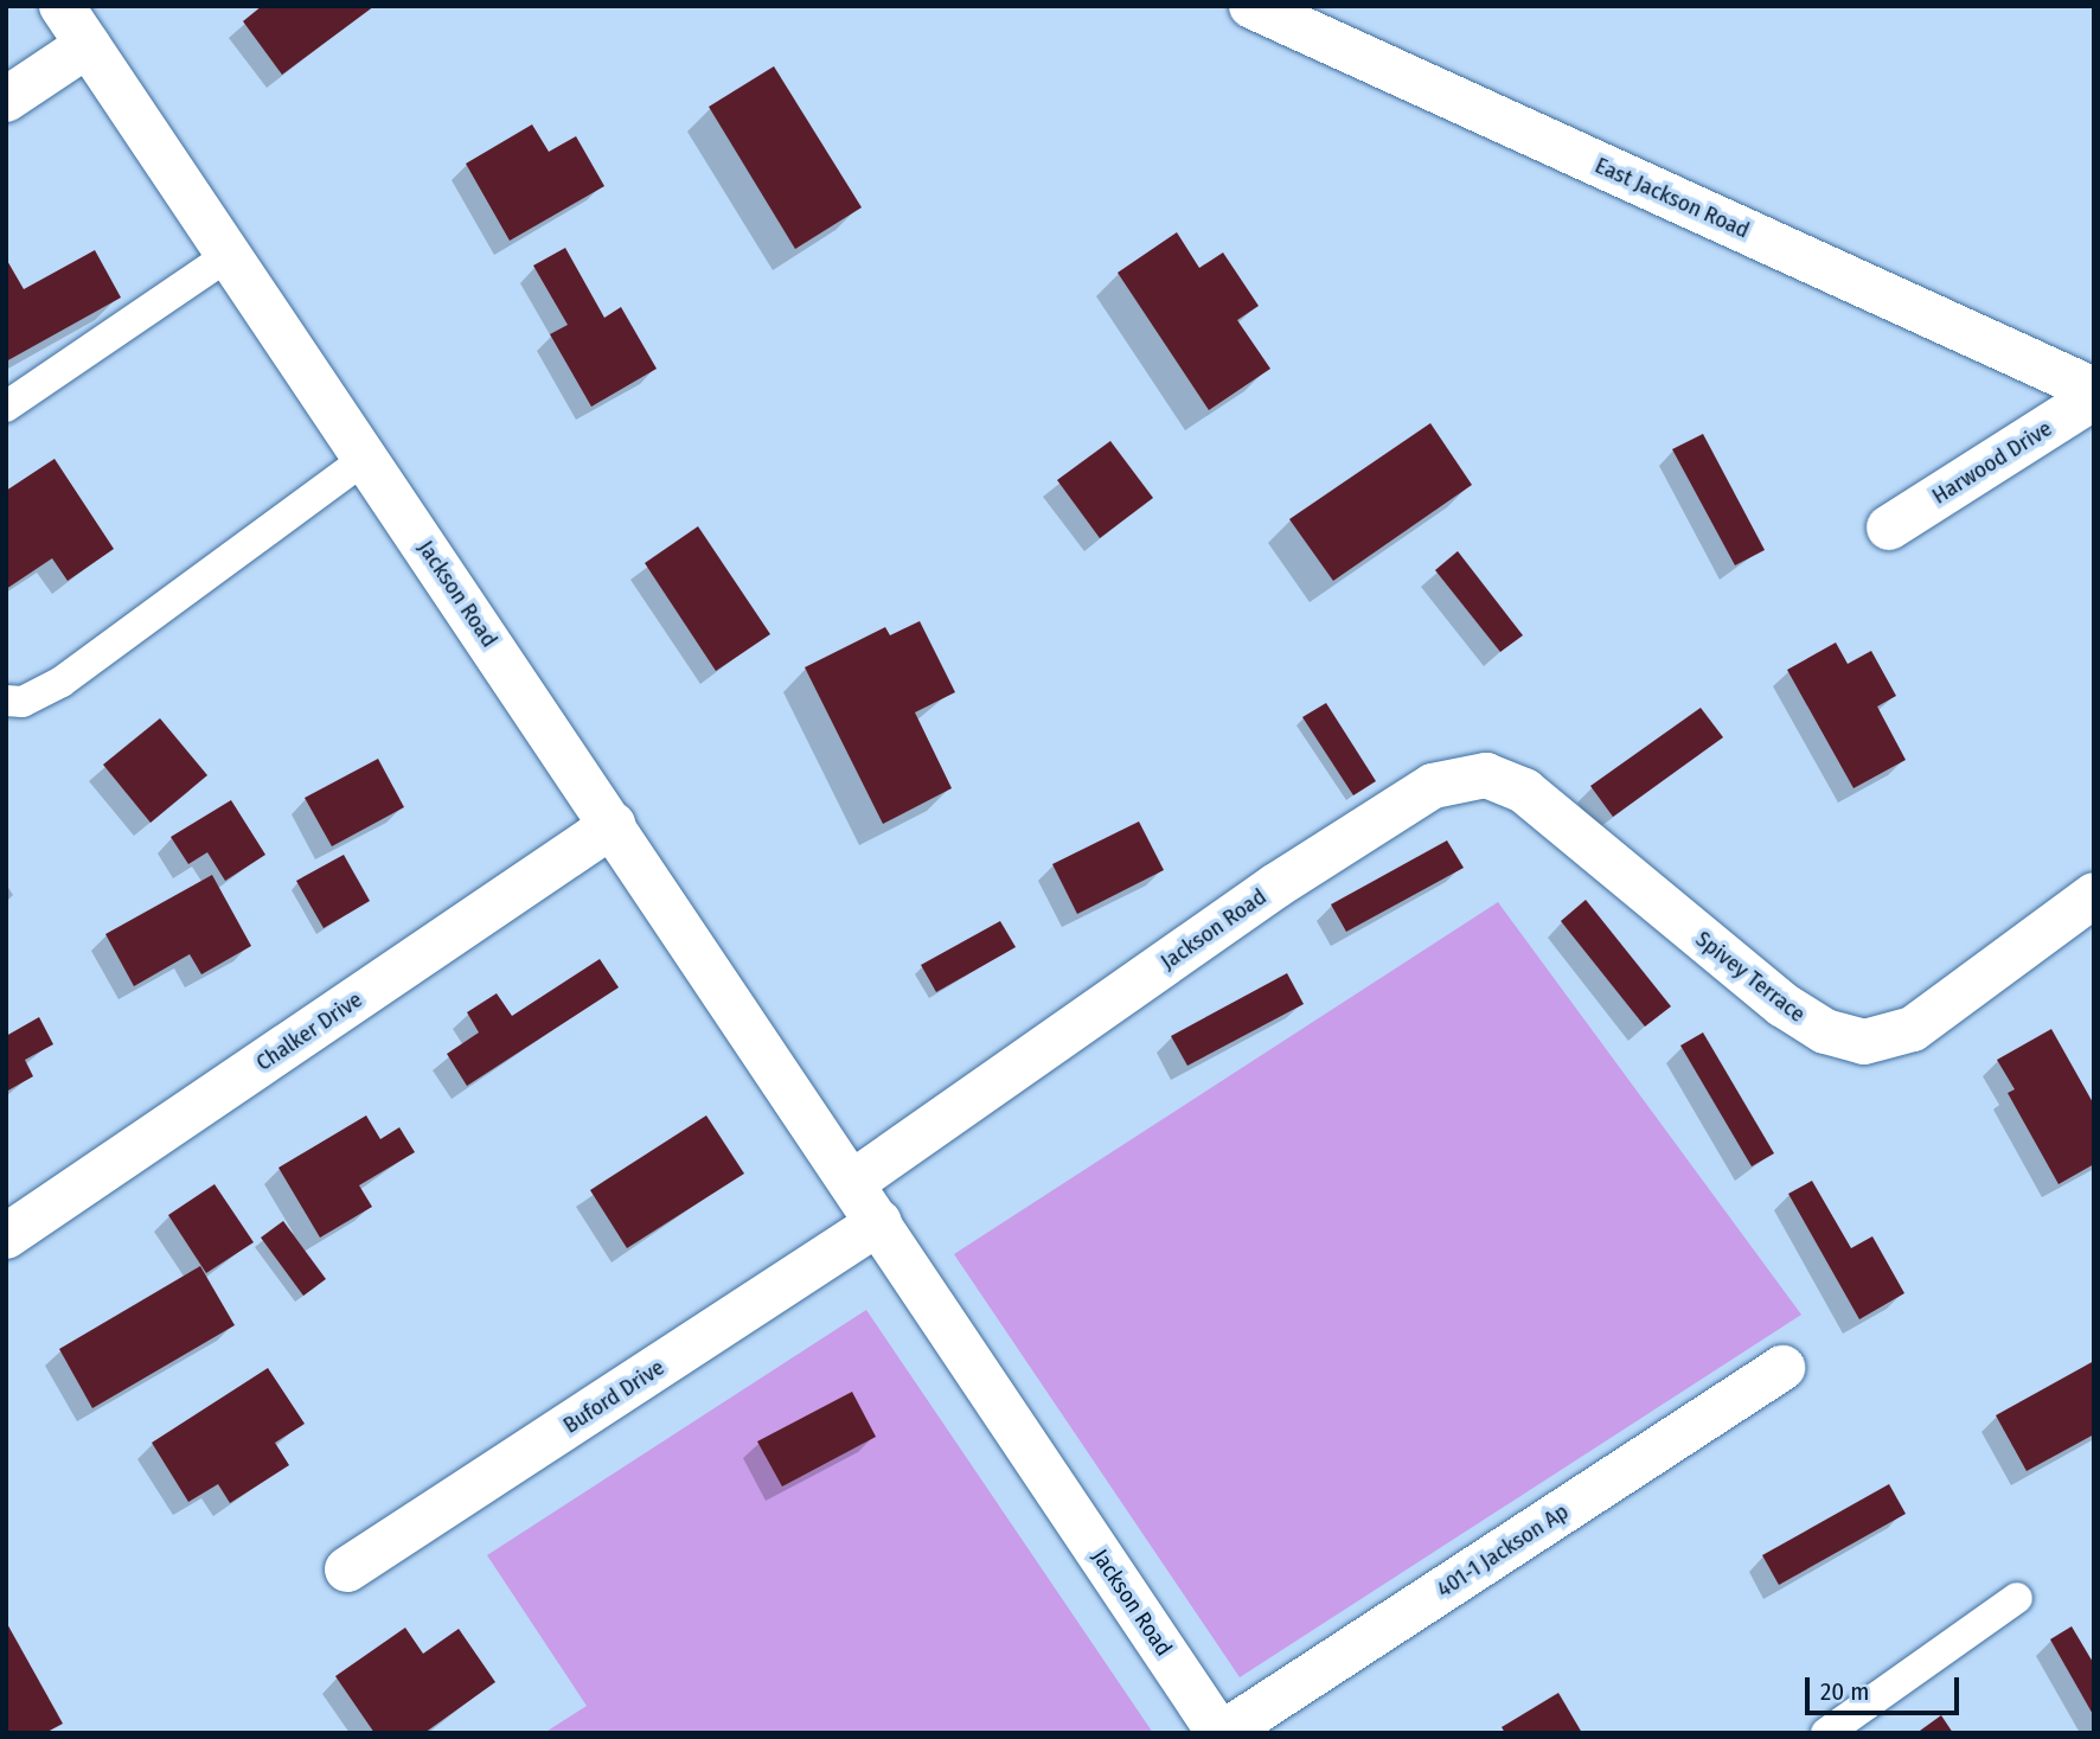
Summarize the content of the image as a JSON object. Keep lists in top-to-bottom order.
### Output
{
  "streets": {
    "street": [
      "East Jackson Road",
      "Harwood Drive",
      "Jackson Road",
      "Spivey Terrace",
      "Chalker Drive",
      "Buford Drive",
      "401-1 Jackson Ap"
    ]
  },
  "crossings": [
    ["Jackson Road", "Spivey Terrace"],
    ["Jackson Road", "Chalker Drive"],
    ["Jackson Road", "Buford Drive"],
    ["Jackson Road", "401-1 Jackson Ap"]
  ],
  "scale_bar": "20 m"
}
